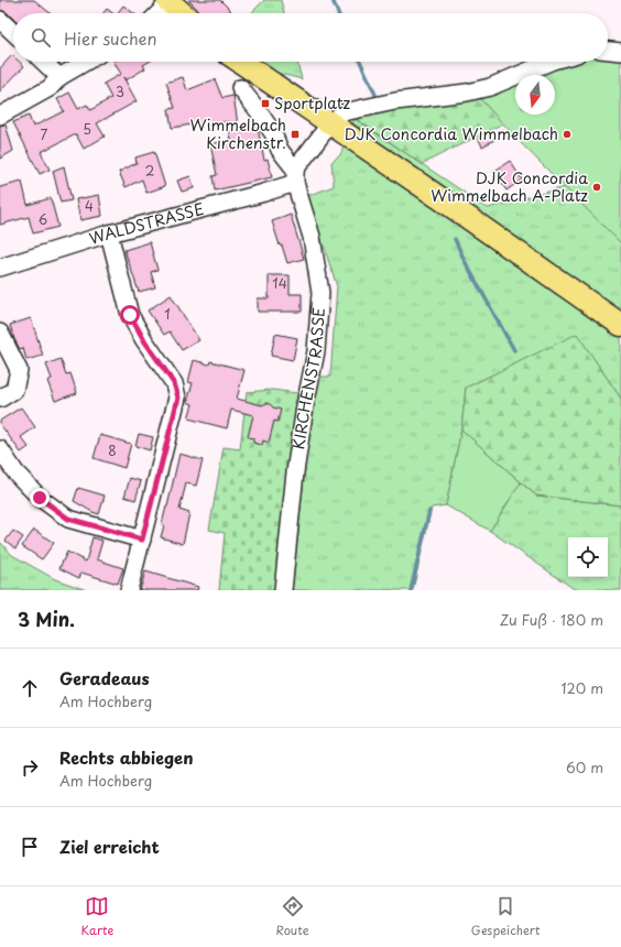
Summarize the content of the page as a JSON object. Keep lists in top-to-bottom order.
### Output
{
  "streets": {
    "street": ["WALDSTRASSE", "KIRCHENSTRASSE"]
  },
  "crossings": [
    ["WALDSTRASSE", "KIRCHENSTRASSE"]
  ],
  "places": {
    "transit": ["Sportplatz", "Wimmelbach Kirchenstr."],
    "other": ["DJK Concordia Wimmelbach", "DJK Concordia Wimmelbach A-Platz"]
  },
  "house_numbers": [
    "3",
    "5",
    "7",
    "2",
    "4",
    "6",
    "14",
    "1",
    "8"
  ],
  "north": "bottom",
  "page": {
    "search": "Hier suchen",
    "heading": ["3 Min.", "Zu Fuß · 180 m"],
    "list": [
      ["Geradeaus", "Am Hochberg", "120 m"],
      ["Rechts abbiegen", "Am Hochberg", "60 m"],
      "Ziel erreicht"
    ],
    "nav": ["Karte", "Route", "Gespeichert"]
  }
}
